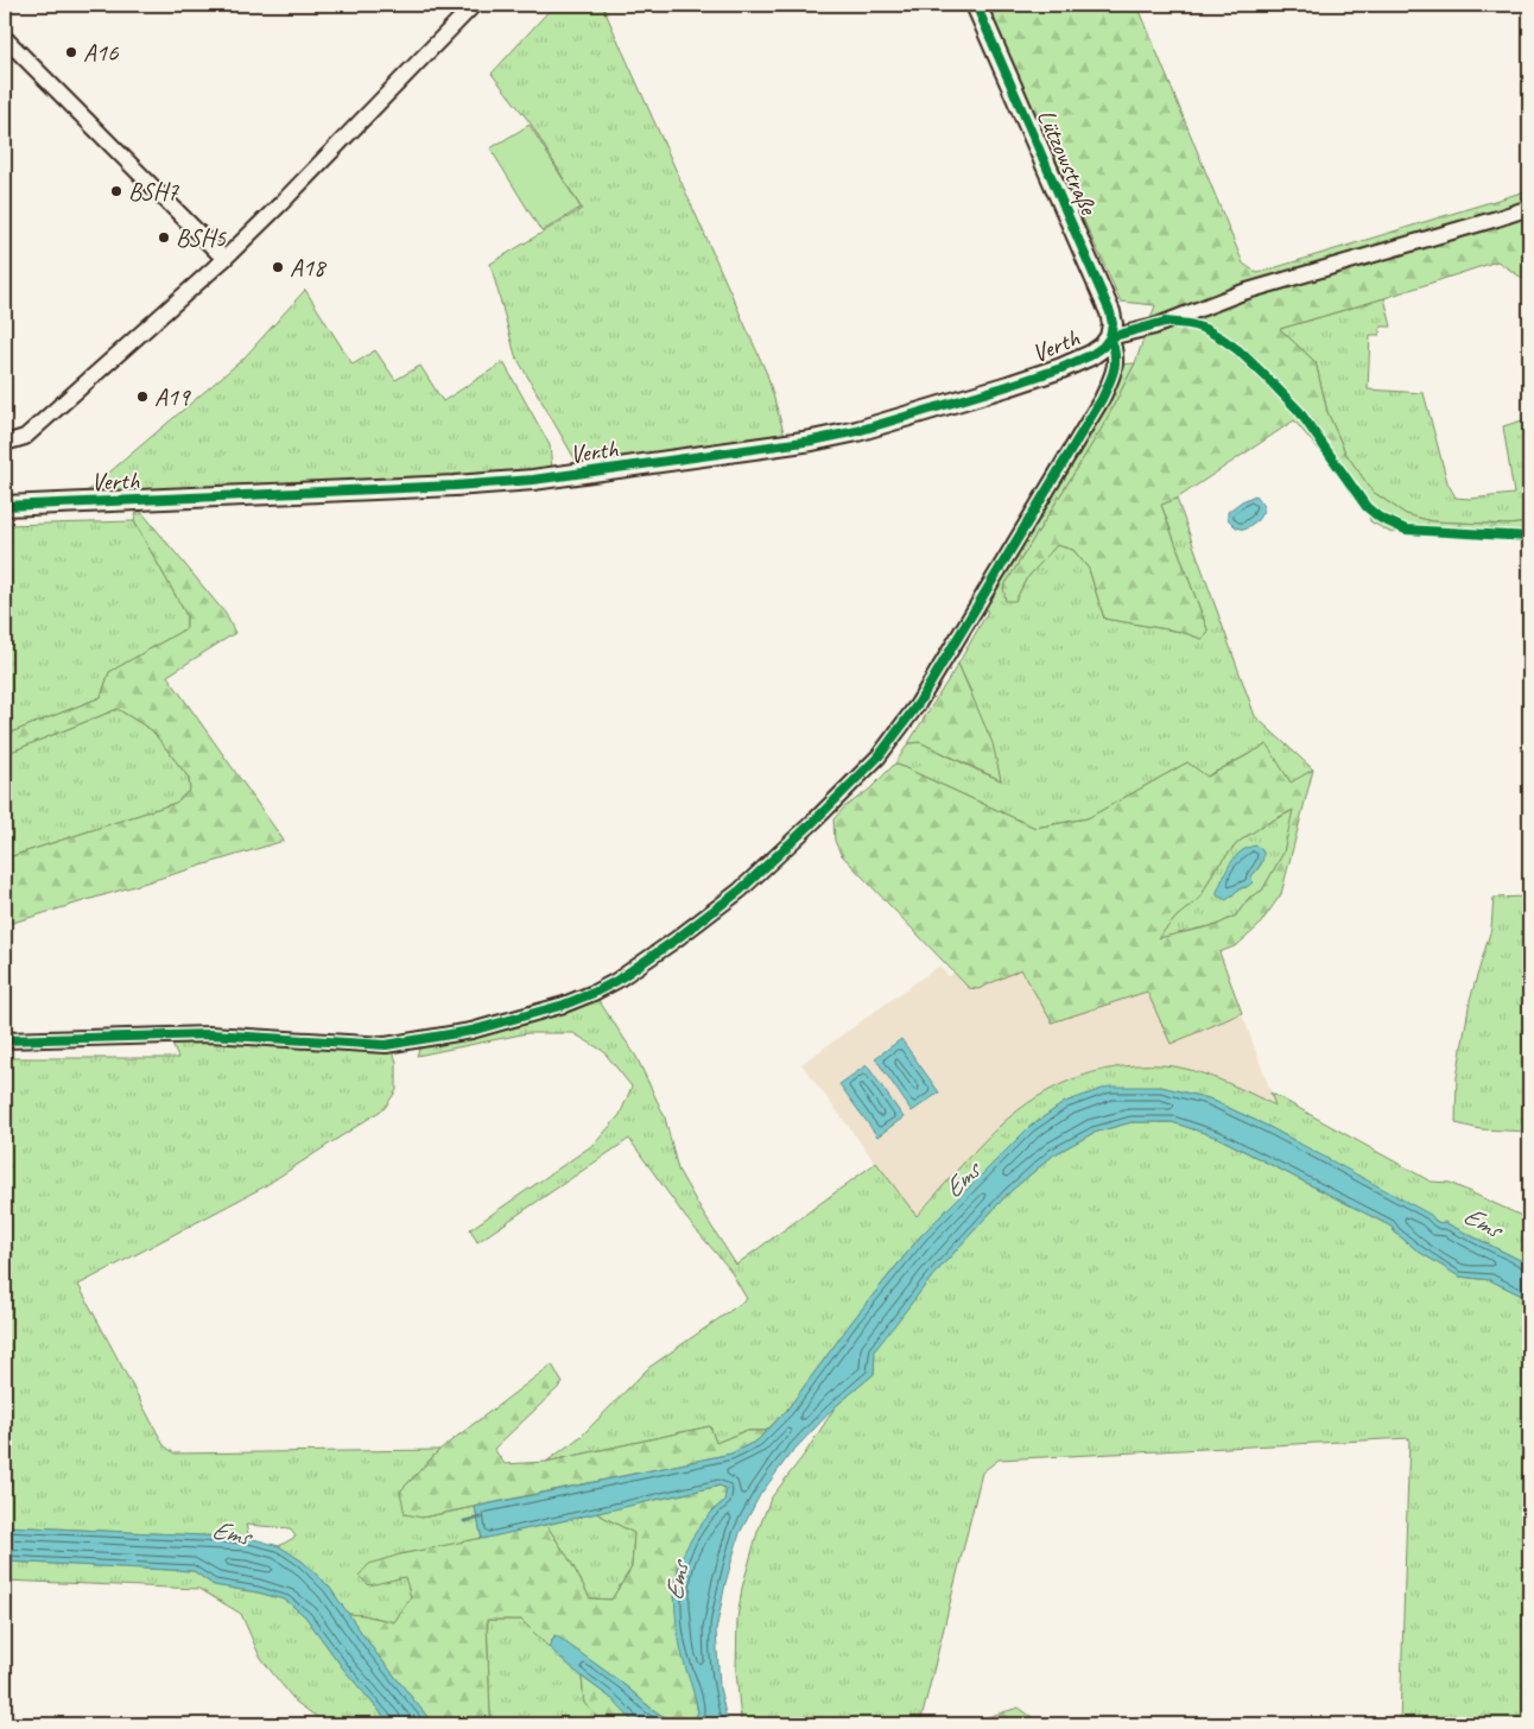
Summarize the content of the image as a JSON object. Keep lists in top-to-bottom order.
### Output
{
  "streets": {
    "street": ["Lützowstraße", "Verth"]
  },
  "crossings": [
    ["Lützowstraße", "Verth"]
  ],
  "water": ["Ems"],
  "places": [
    "A16",
    "BSH7",
    "BSH5",
    "A18",
    "A19"
  ]
}
